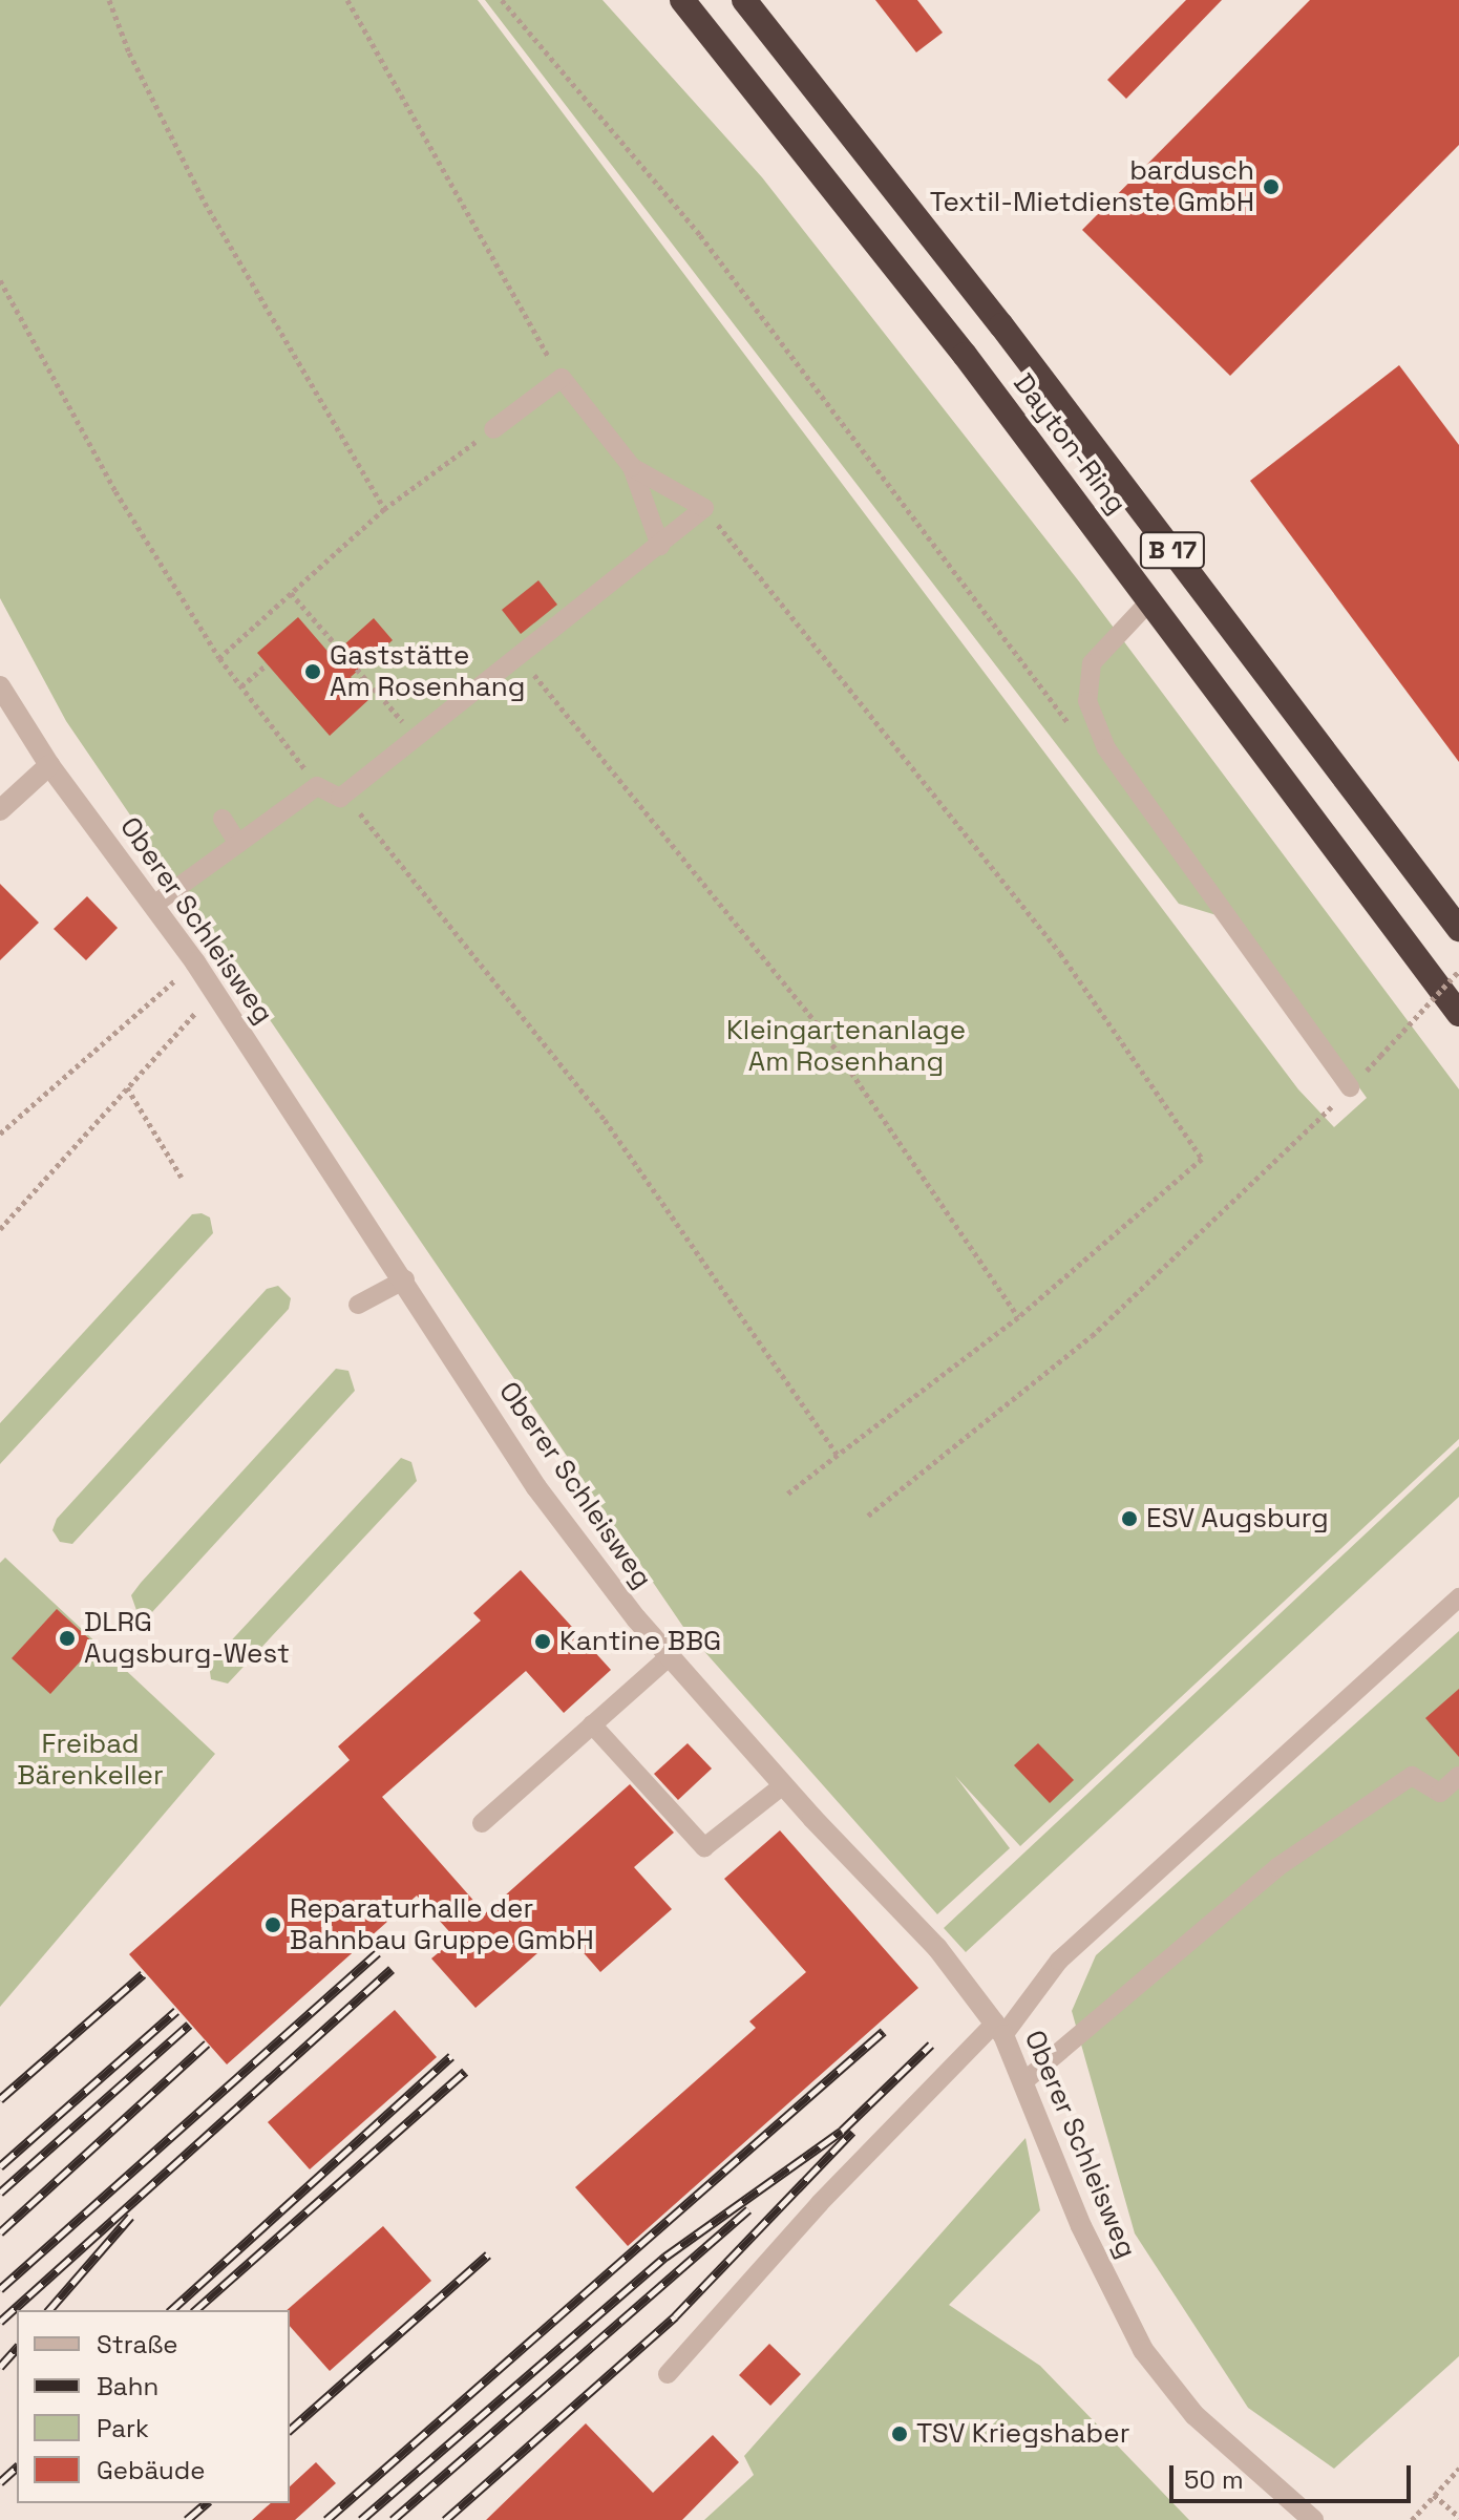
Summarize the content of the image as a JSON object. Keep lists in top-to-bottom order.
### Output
{
  "streets": {
    "highway": ["Dayton-Ring", "B 17"],
    "street": ["Oberer Schleisweg"]
  },
  "parks": ["Kleingartenanlage Am Rosenhang", "Freibad Bärenkeller"],
  "places": [
    "bardusch Textil-Mietdienste GmbH",
    "Gaststätte Am Rosenhang",
    "ESV Augsburg",
    "DLRG Augsburg-West",
    "Kantine BBG",
    "Reparaturhalle der Bahnbau Gruppe GmbH",
    "TSV Kriegshaber"
  ],
  "legend": [
    "Straße",
    "Bahn",
    "Park",
    "Gebäude"
  ],
  "scale_bar": "50 m"
}
